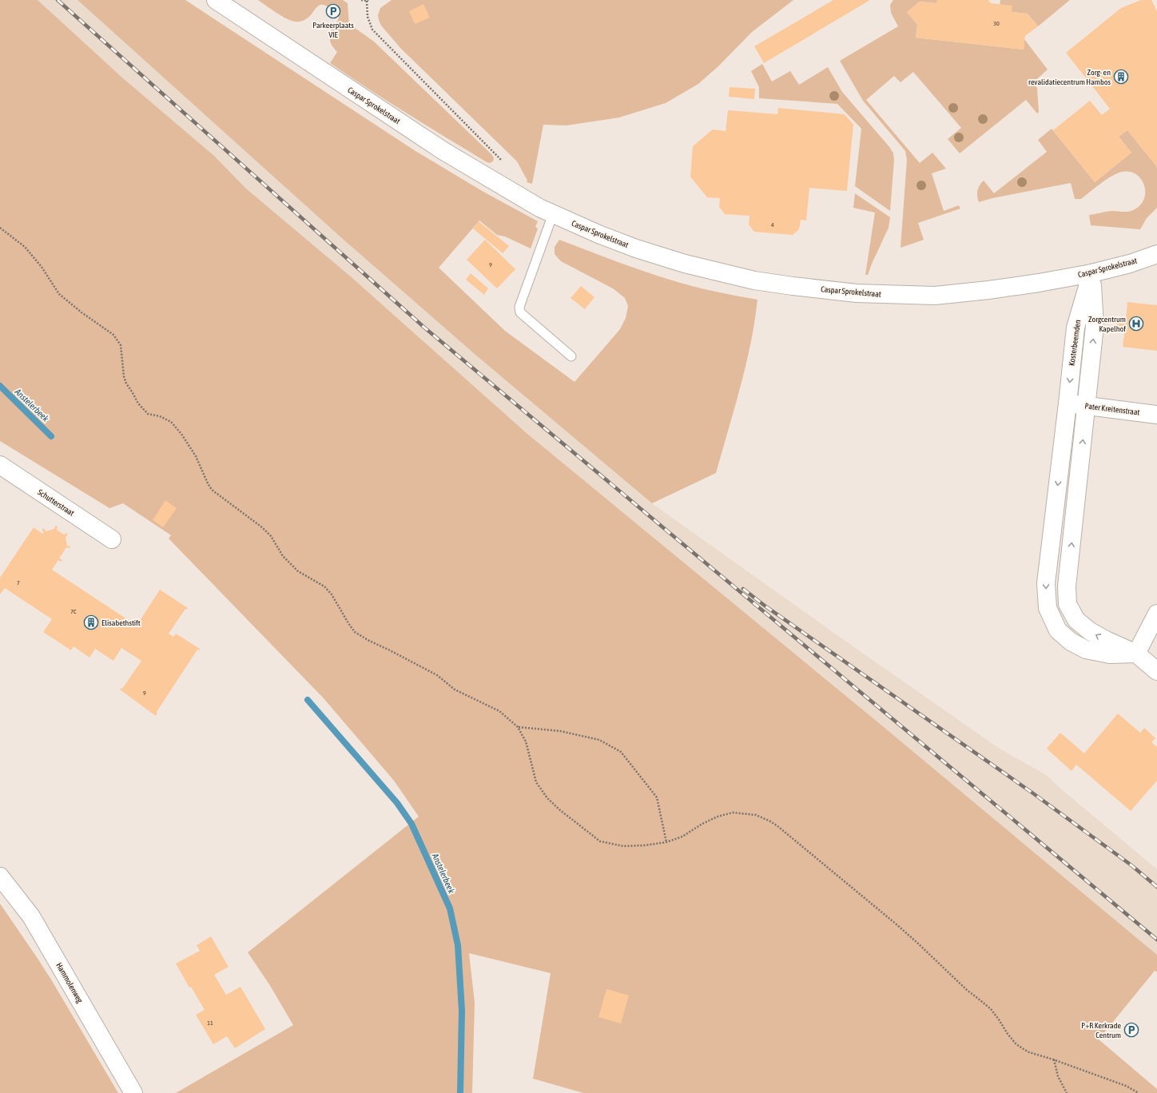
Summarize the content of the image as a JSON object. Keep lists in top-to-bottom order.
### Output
{
  "streets": {
    "street": [
      "Caspar Sprokelstraat",
      "Kosterbeemden",
      "Pater Kreitenstraat",
      "Schutterstraat",
      "Hammolenweg"
    ]
  },
  "crossings": [
    ["Caspar Sprokelstraat", "Kosterbeemden"],
    ["Kosterbeemden", "Pater Kreitenstraat"]
  ],
  "water": ["Anstelerbeek"],
  "places": {
    "parking": ["Parkeerplaats VIE", "P+R Kerkrade Centrum"],
    "building": ["Zorg- en revalidatiecentrum Hambos", "Elisabethstift"],
    "hospital": ["Zorgcentrum Kapelhof"]
  },
  "house_numbers": [
    "30",
    "4",
    "9",
    "7",
    "7C",
    "9",
    "11"
  ]
}
